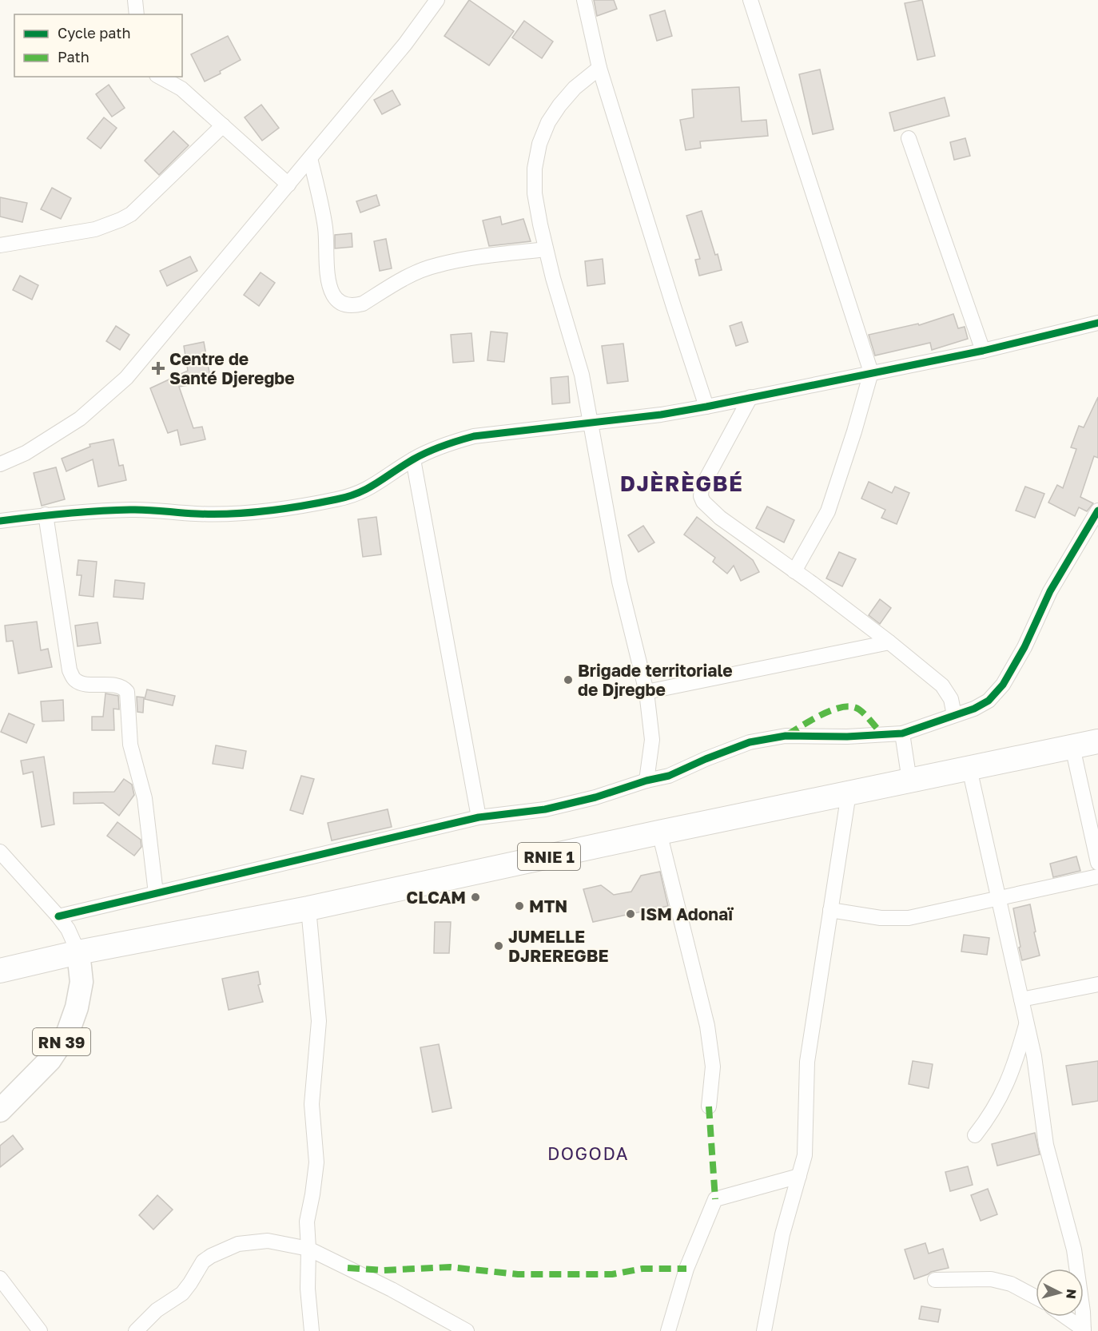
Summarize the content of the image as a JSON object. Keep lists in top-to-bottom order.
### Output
{
  "streets": {
    "highway": ["RNIE 1"],
    "main road": ["RN 39"]
  },
  "crossings": [
    ["RNIE 1", "RN 39"]
  ],
  "districts": ["DJÈRÈGBÉ", "DOGODA"],
  "places": {
    "health": ["Centre de Santé Djeregbe"],
    "other": [
      "Brigade territoriale de Djregbe",
      "CLCAM",
      "MTN",
      "ISM Adonaï",
      "JUMELLE DJREREGBE"
    ]
  },
  "legend": ["Cycle path", "Path"],
  "north": "right"
}
